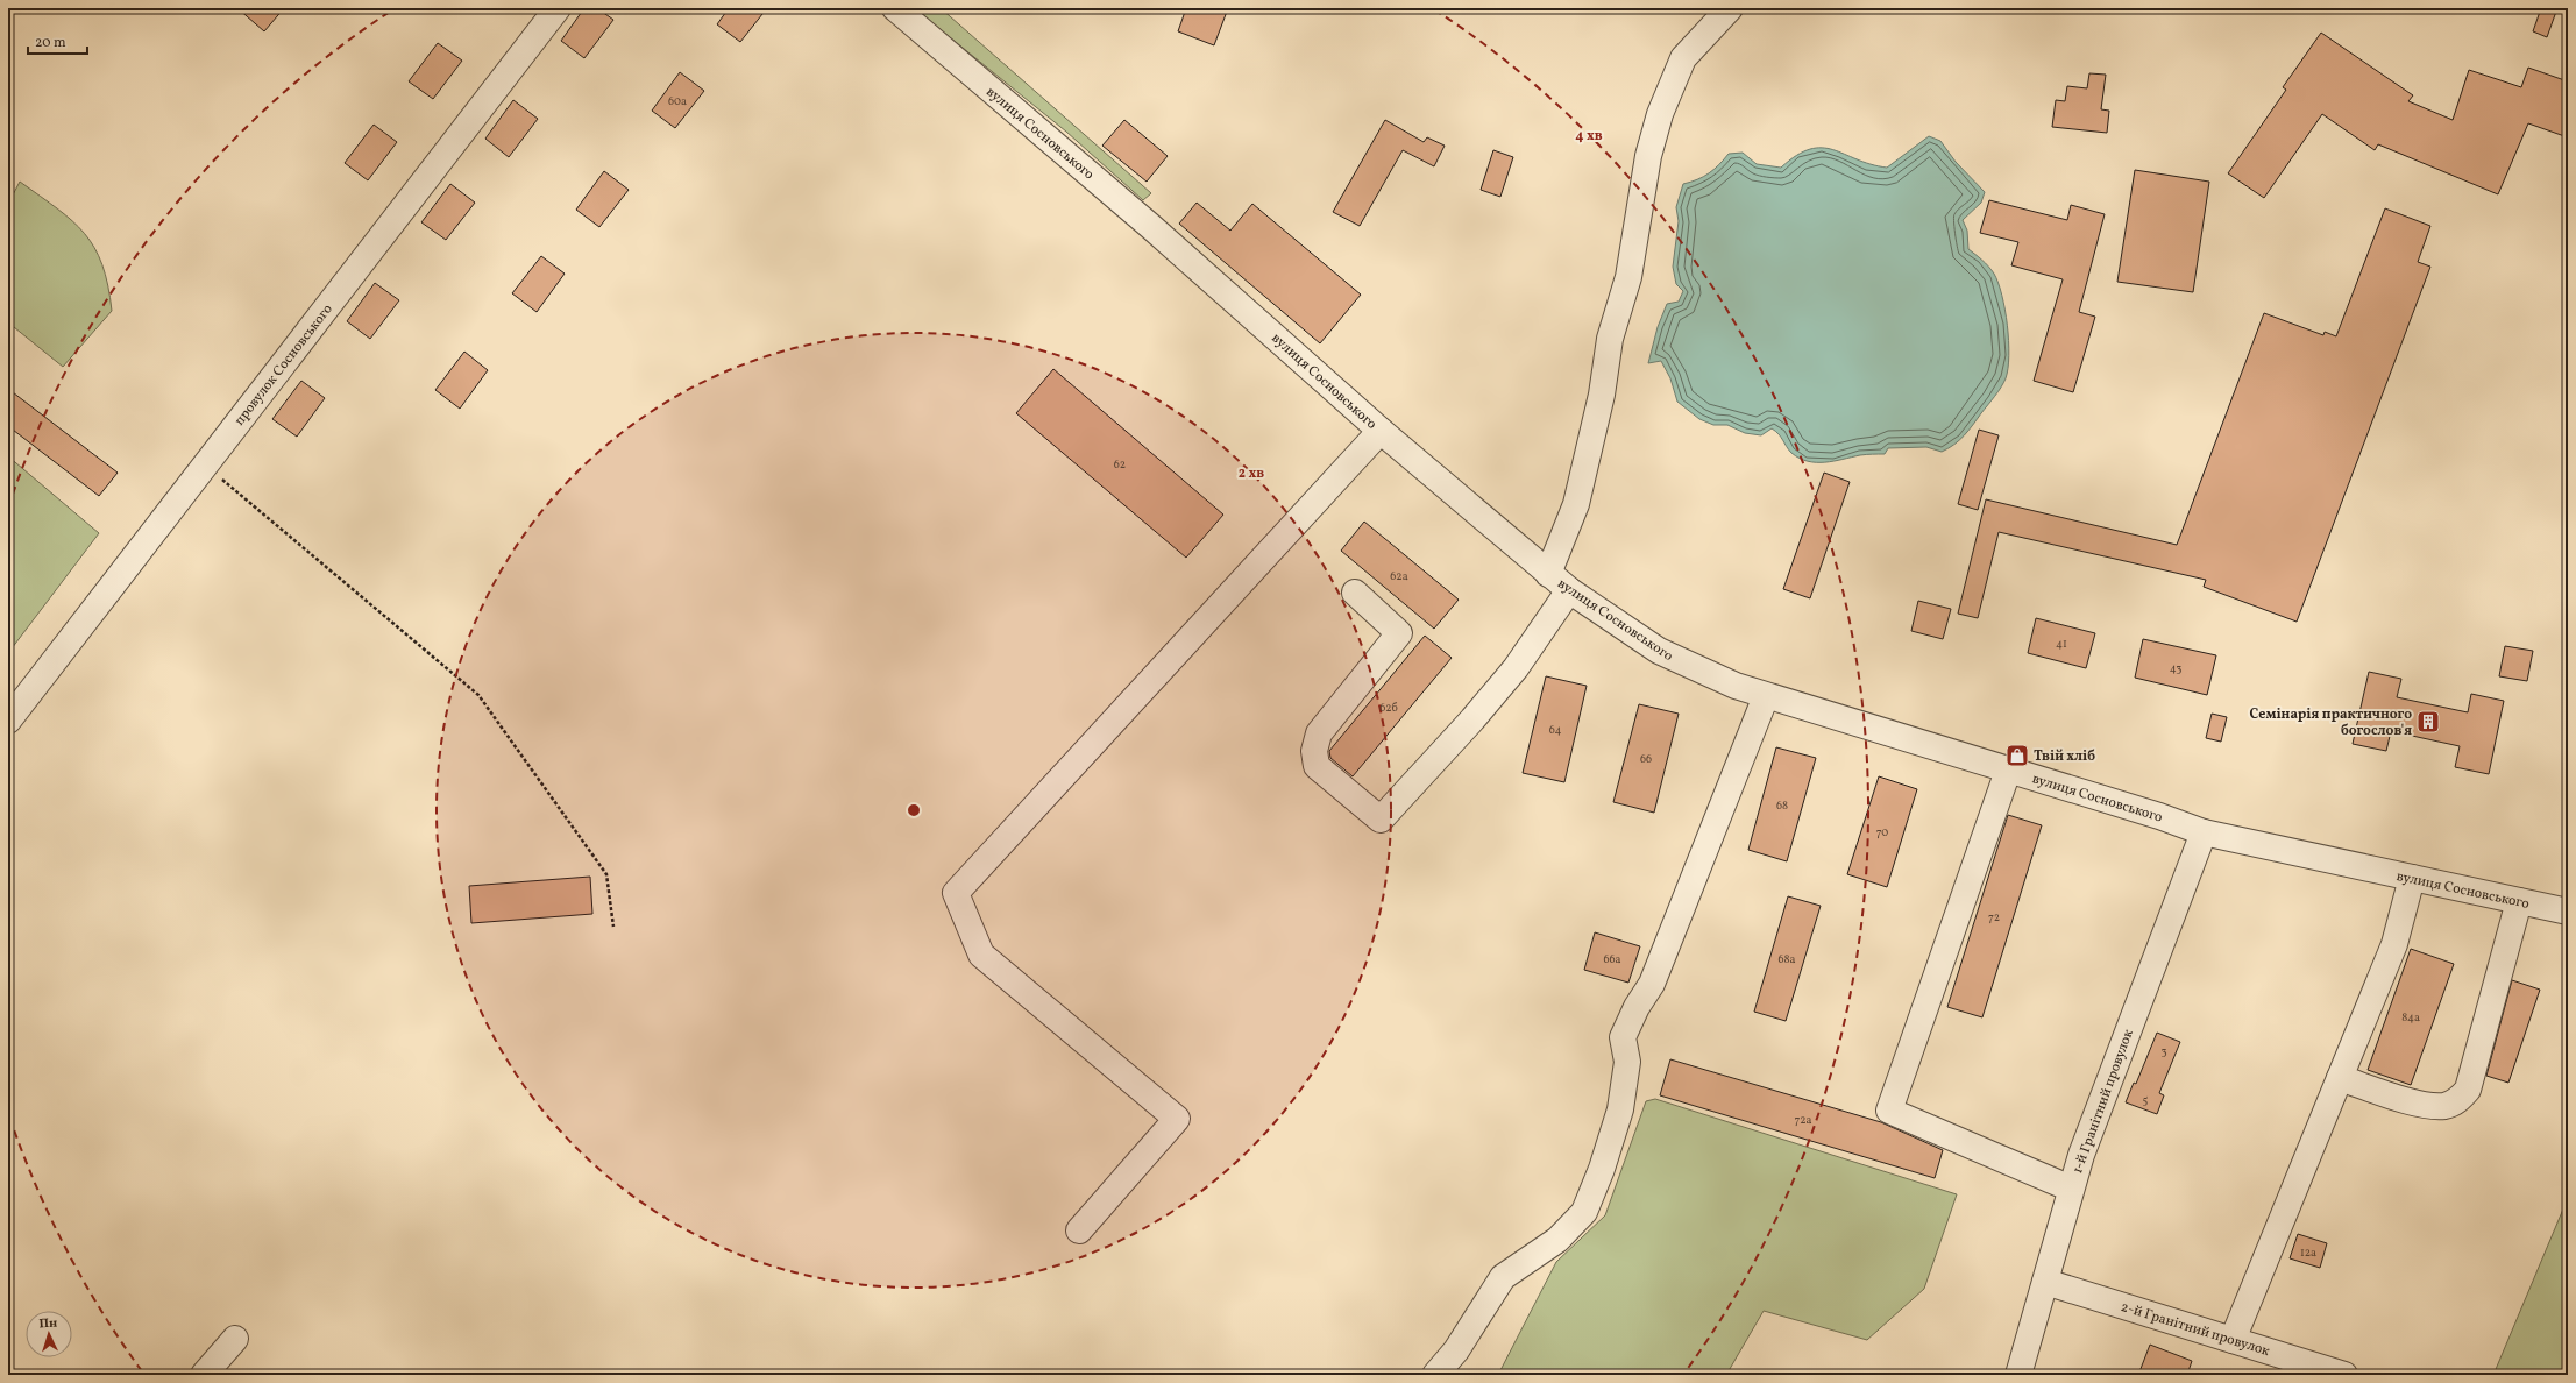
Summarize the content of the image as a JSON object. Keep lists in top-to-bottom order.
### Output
{
  "streets": {
    "street": [
      "вулиця Сосновського",
      "провулок Сосновського",
      "1-й Гранітний провулок",
      "2-й Гранітний провулок"
    ]
  },
  "crossings": [
    ["вулиця Сосновського", "1-й Гранітний провулок"],
    ["1-й Гранітний провулок", "2-й Гранітний провулок"]
  ],
  "places": {
    "building": ["Семінарія практичного богослов'я"],
    "shop": ["Твій хліб"]
  },
  "house_numbers": [
    "60а",
    "62",
    "62а",
    "41",
    "43",
    "62б",
    "64",
    "66",
    "68",
    "70",
    "72",
    "66а",
    "68а",
    "84а",
    "3",
    "5",
    "72а",
    "12а"
  ],
  "scale_bar": "20 m",
  "north": "top",
  "rings": ["4 хв", "2 хв"]
}
